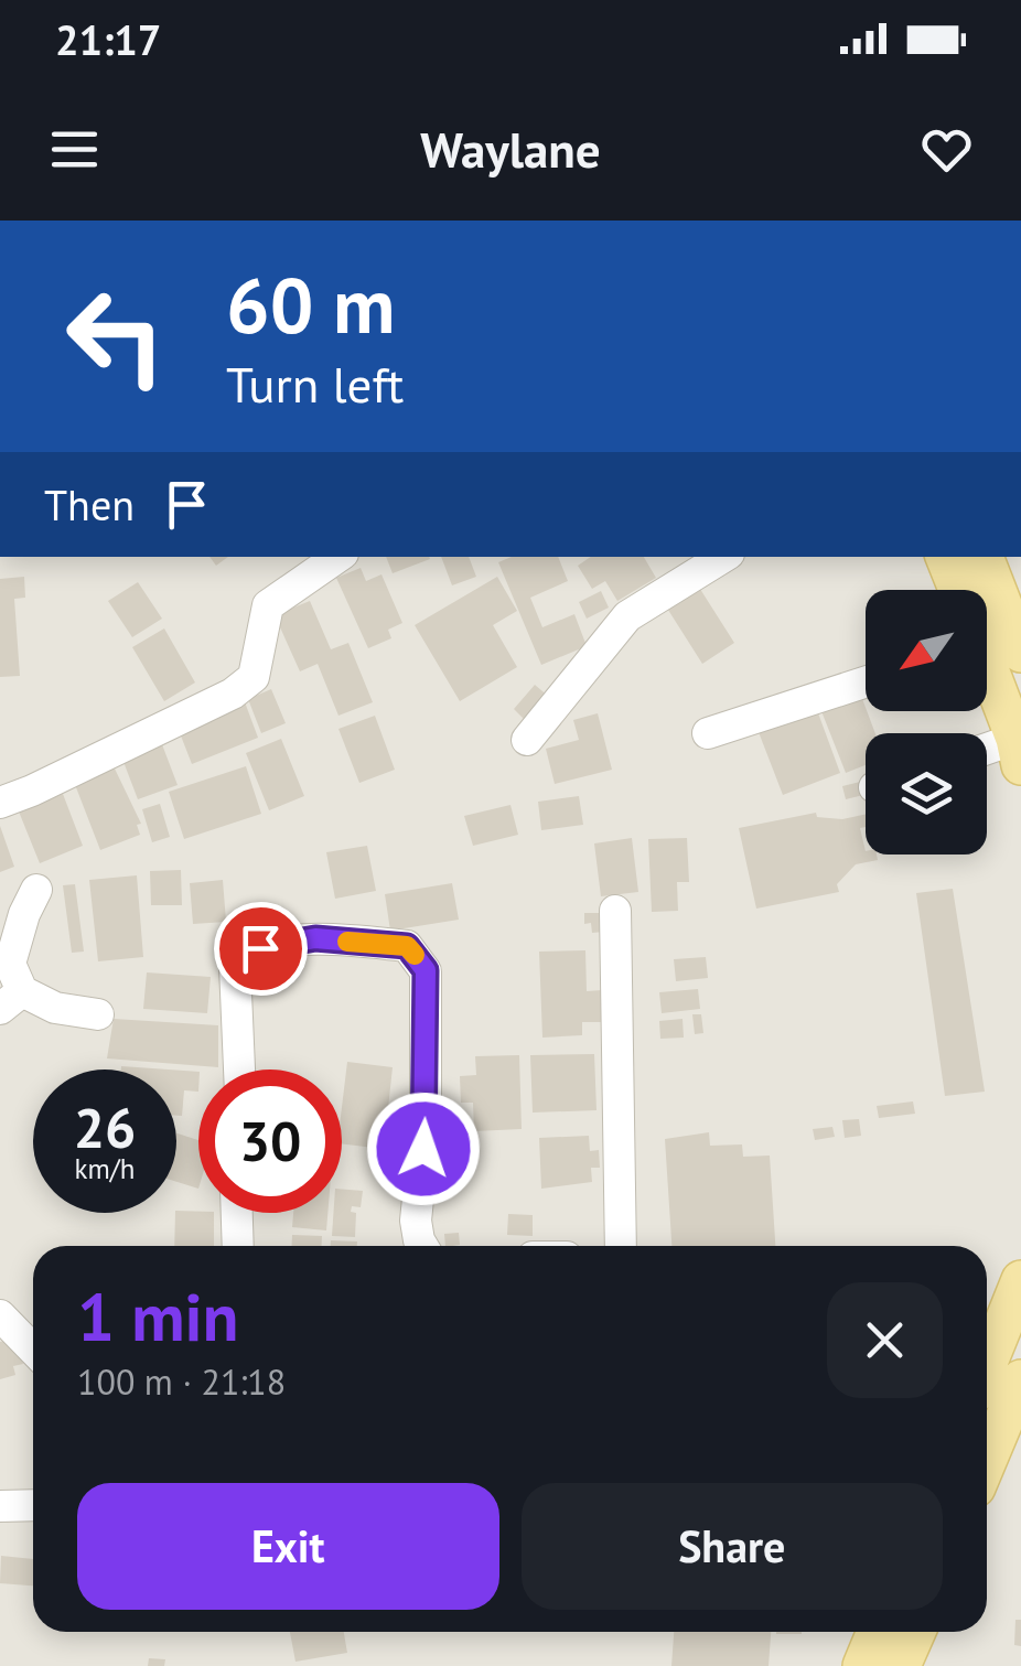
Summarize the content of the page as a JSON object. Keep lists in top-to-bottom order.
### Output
{
  "north": "bottom left",
  "page": {
    "status": "21:17",
    "header": "Waylane",
    "turn": ["60 m", "Turn left"],
    "then": "Then",
    "speed": "26 km/h",
    "limit": "30",
    "heading": ["1 min", "100 m · 21:18"],
    "buttons": ["Exit", "Share"]
  }
}
